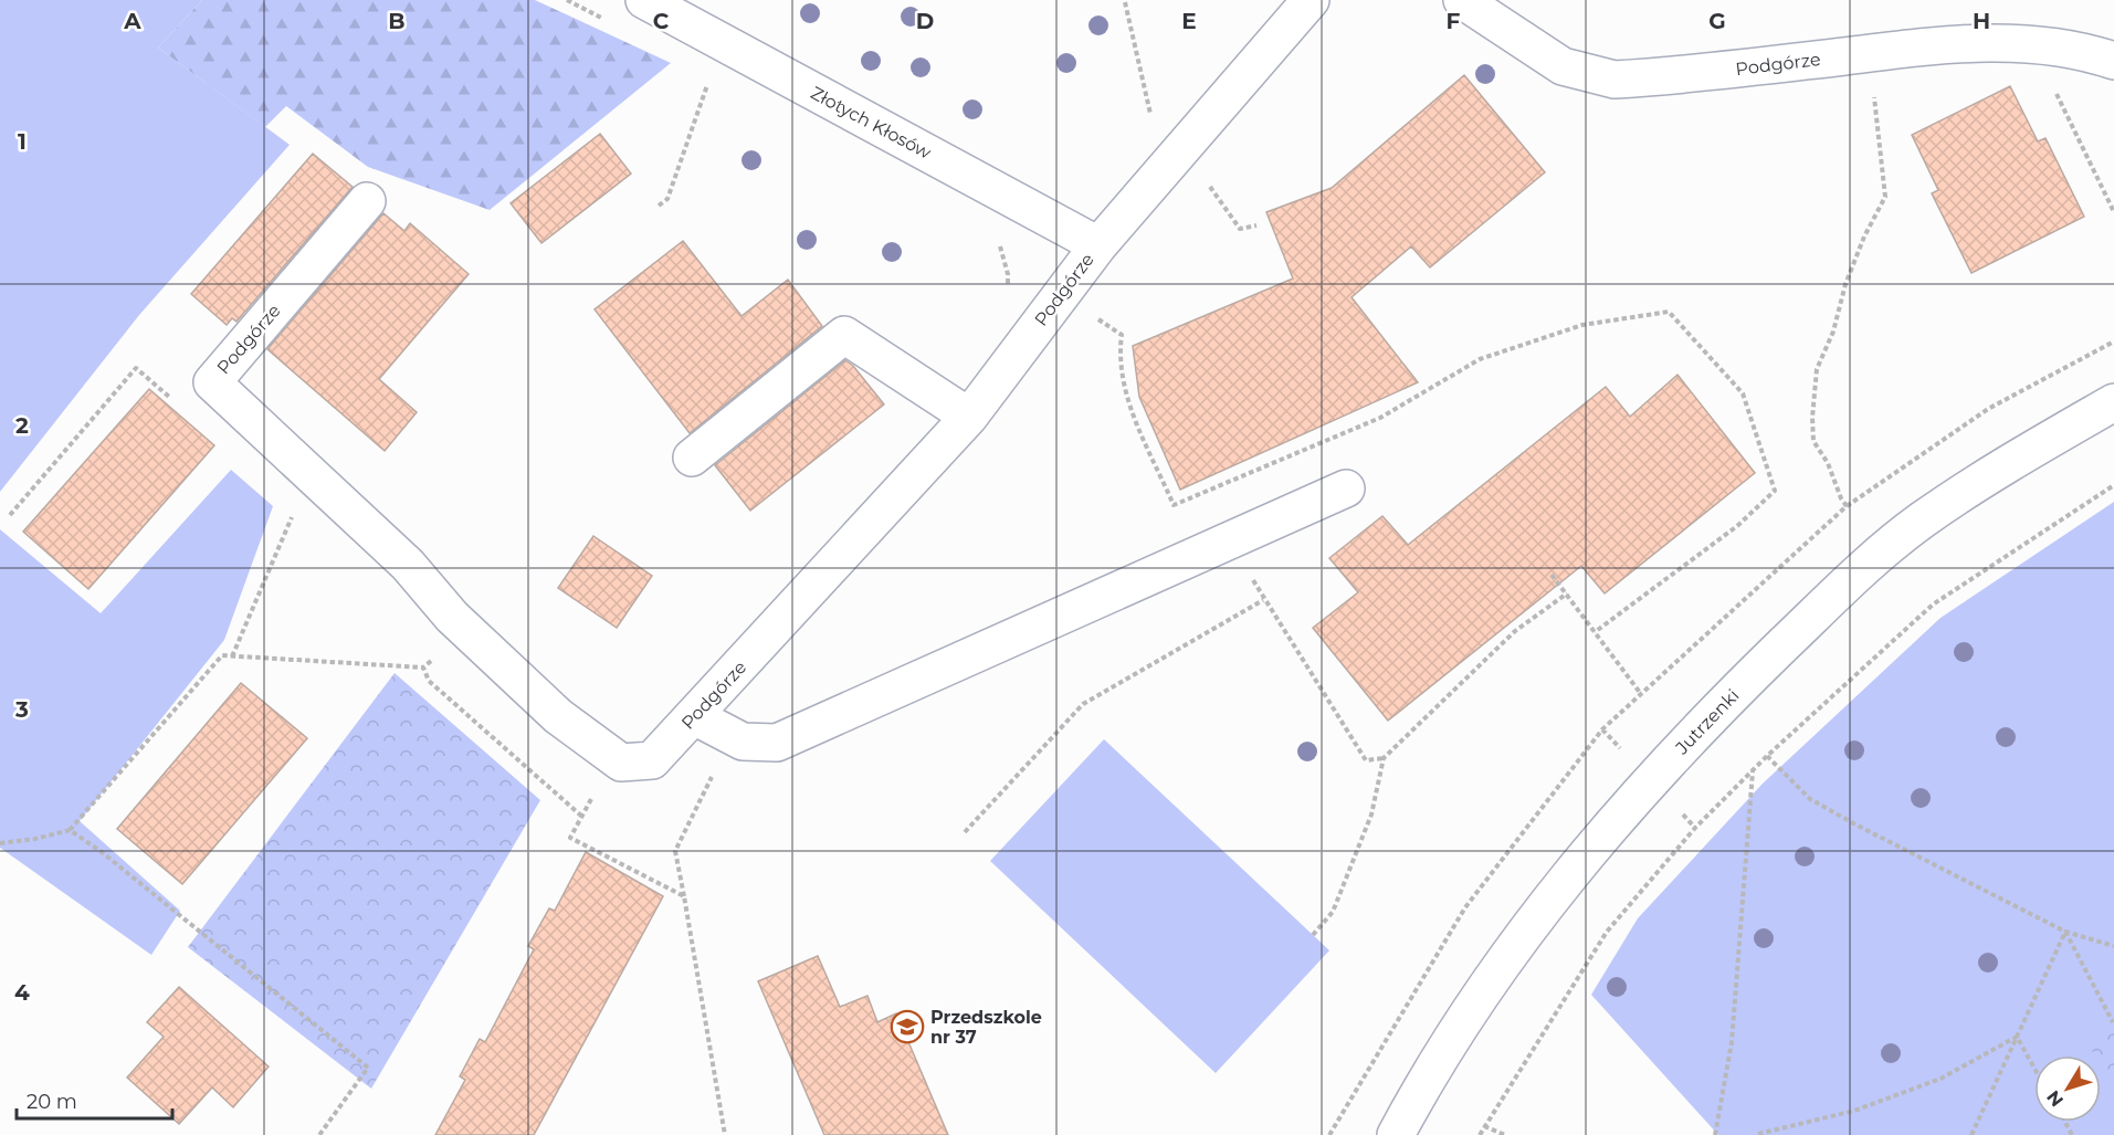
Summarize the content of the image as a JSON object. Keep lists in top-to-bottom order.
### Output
{
  "streets": {
    "street": ["Podgórze", "Złotych Kłosów", "Jutrzenki"]
  },
  "crossings": [
    ["Podgórze", "Złotych Kłosów"]
  ],
  "places": {
    "school or university": ["Przedszkole nr 37"]
  },
  "scale_bar": "20 m",
  "north": "bottom left",
  "grid": {
    "columns": [
      "A",
      "B",
      "C",
      "D",
      "E",
      "F",
      "G",
      "H"
    ],
    "rows": [
      "1",
      "2",
      "3",
      "4"
    ]
  }
}
